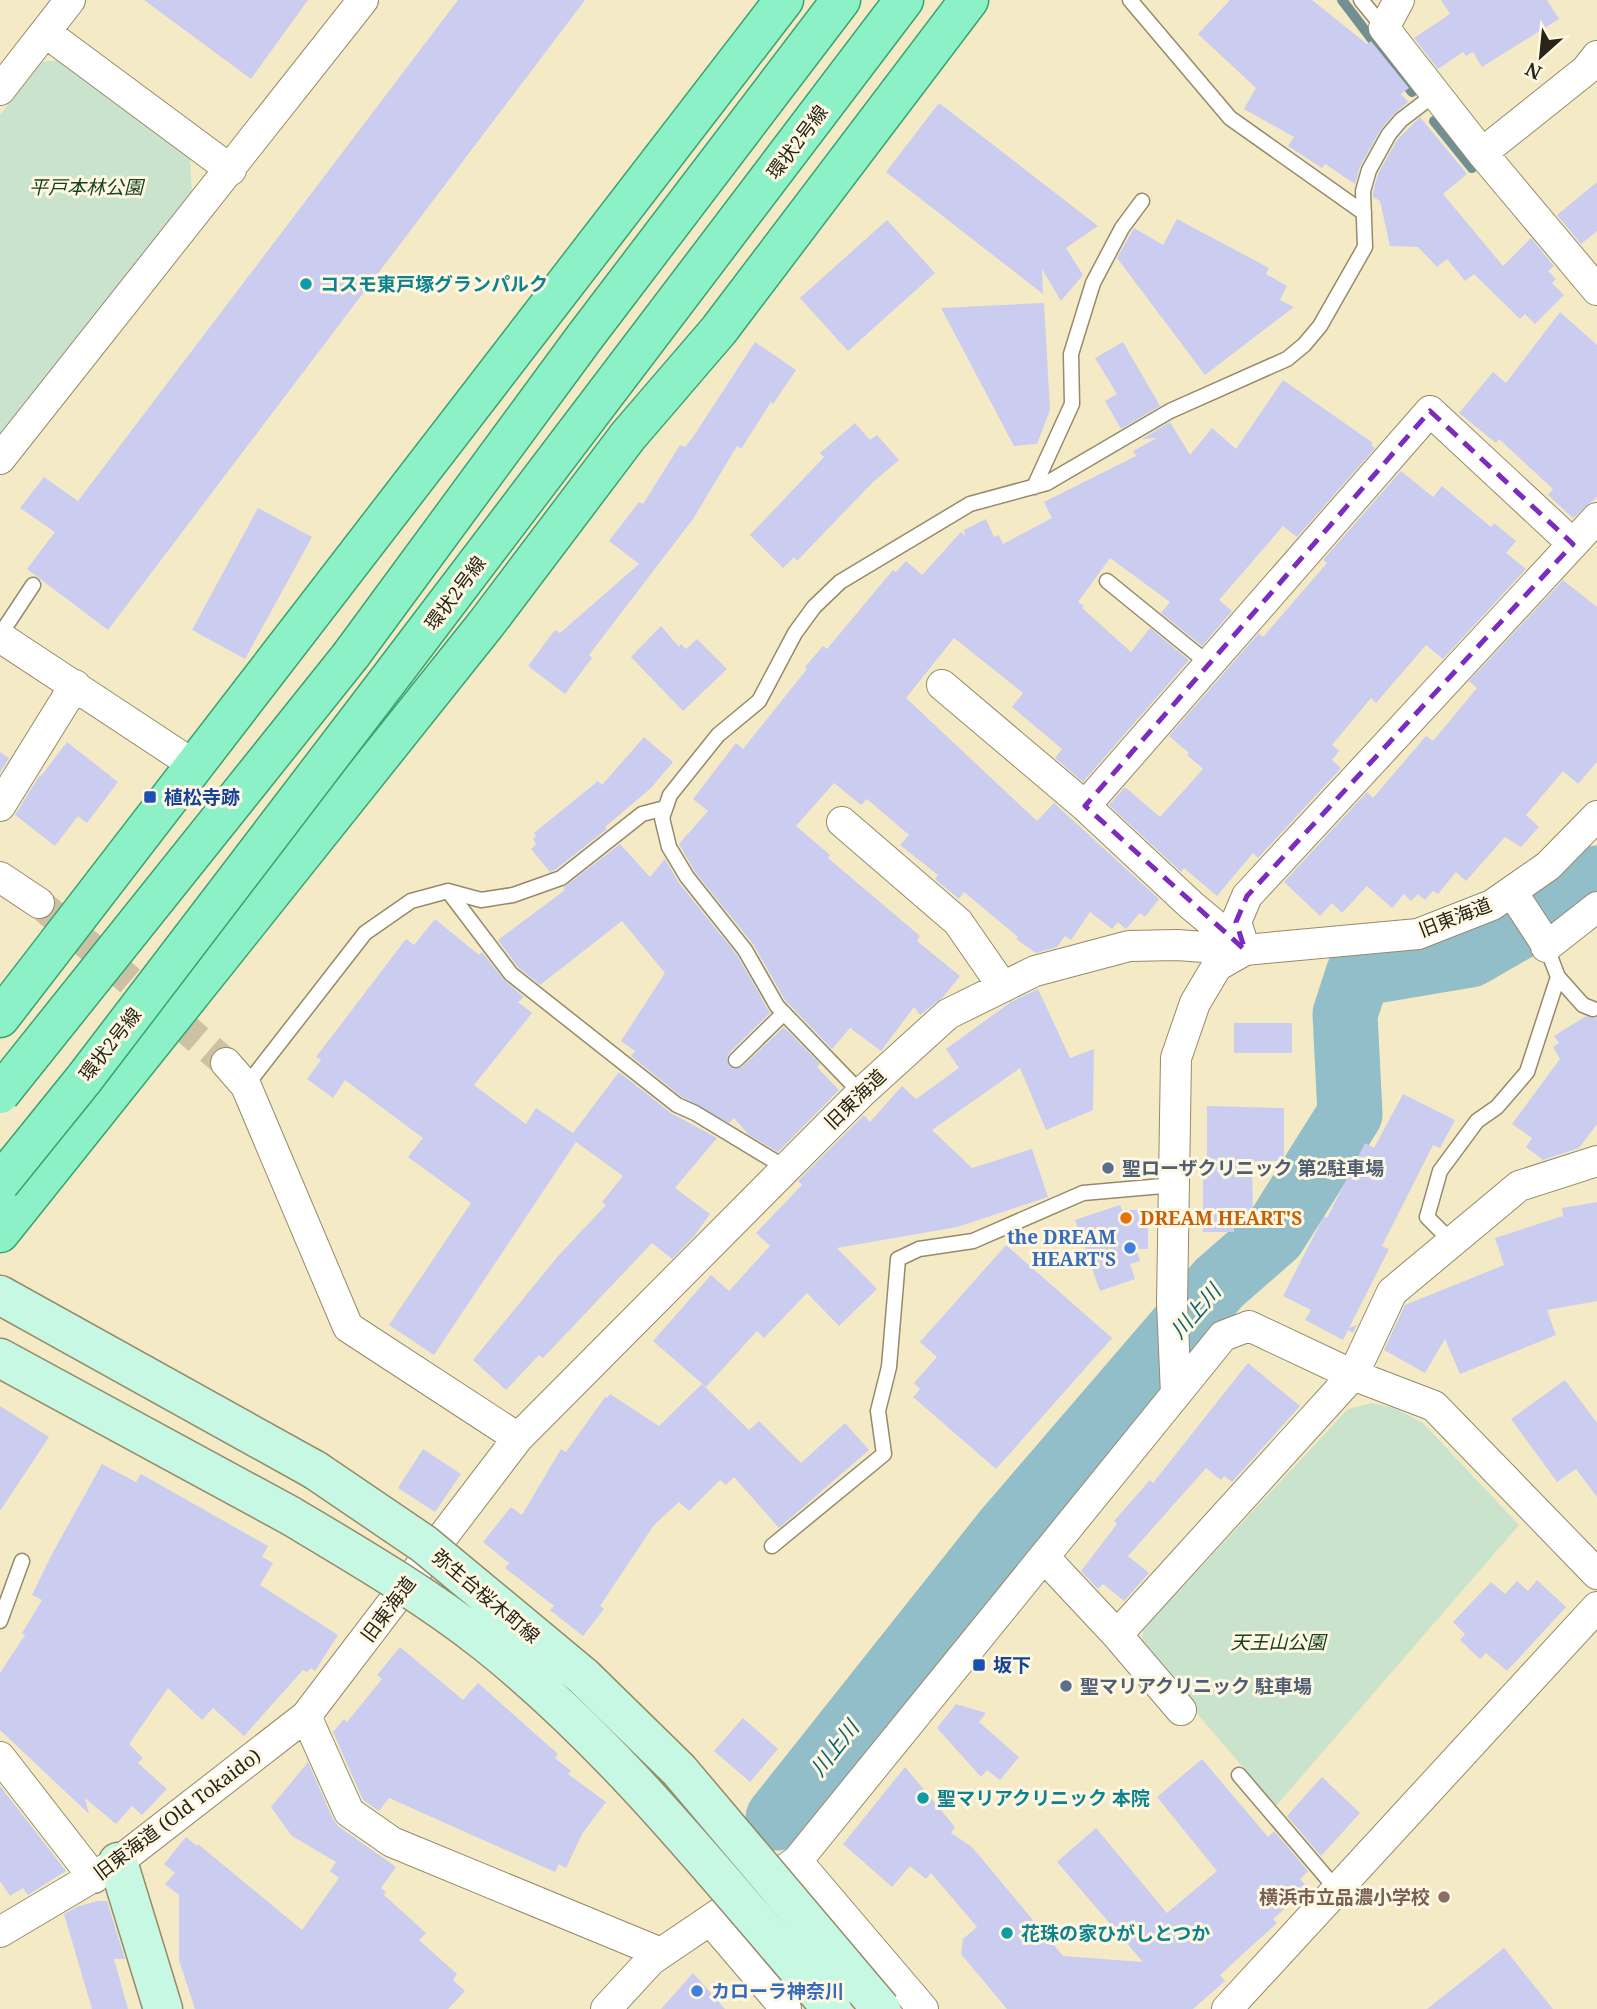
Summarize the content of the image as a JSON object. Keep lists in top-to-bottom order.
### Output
{
  "streets": {
    "main road": ["環状2号線", "弥生台桜木町線"],
    "street": ["旧東海道", "旧東海道 (Old Tokaido)"]
  },
  "crossings": [
    ["旧東海道", "旧東海道 (Old Tokaido)"]
  ],
  "water": ["川上川"],
  "parks": ["平戸本林公園", "天王山公園"],
  "places": {
    "other": [
      "コスモ東戸塚グランパルク",
      "聖ローザクリニック 第2駐車場",
      "DREAM HEART'S",
      "the DREAM HEART'S",
      "聖マリアクリニック 駐車場",
      "聖マリアクリニック 本院",
      "横浜市立品濃小学校",
      "花珠の家ひがしとつか",
      "カローラ神奈川"
    ],
    "transit": ["植松寺跡", "坂下"]
  },
  "north": "bottom left"
}
